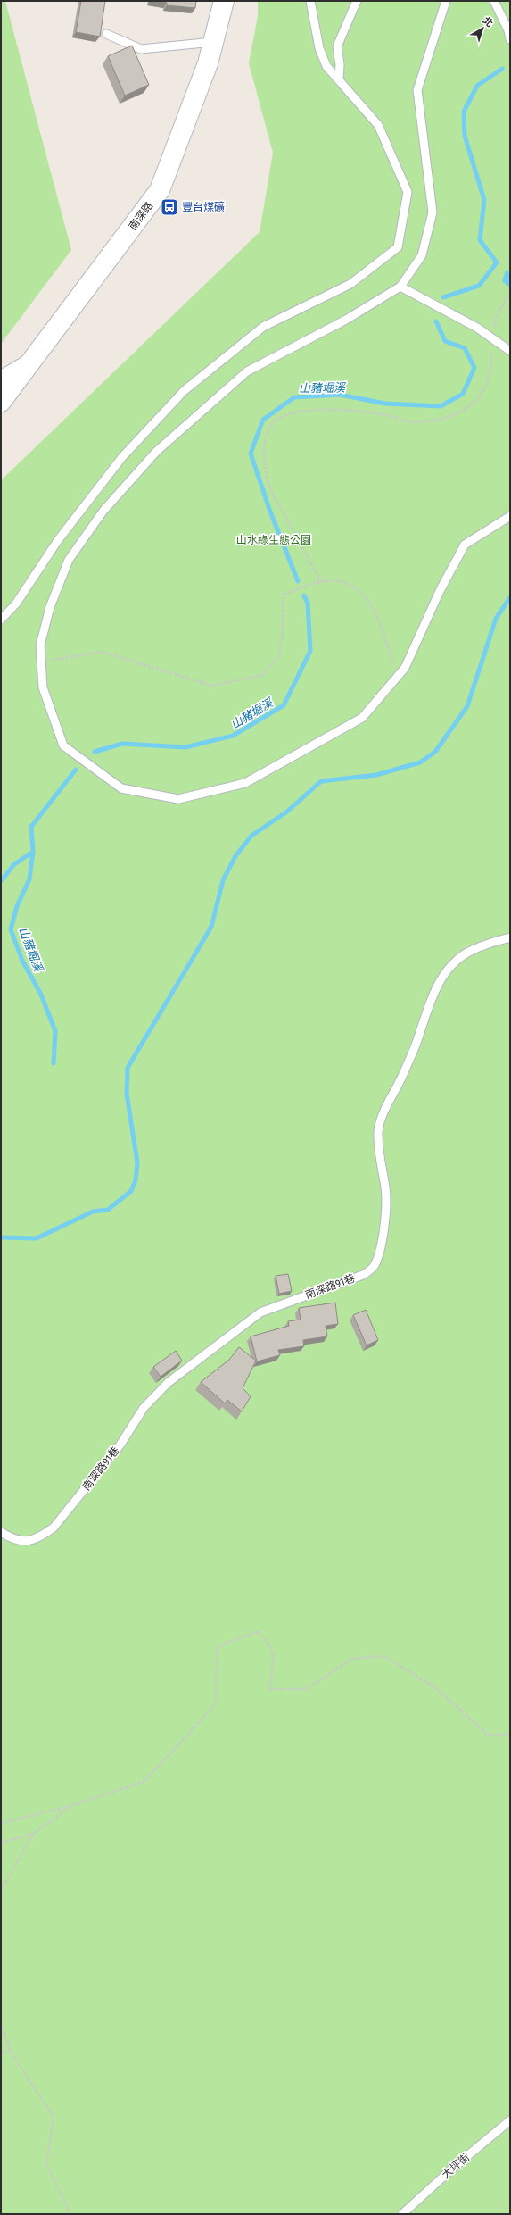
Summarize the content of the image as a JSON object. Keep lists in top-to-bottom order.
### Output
{
  "streets": {
    "main road": ["南深路"],
    "lane": ["南深路91巷", "大坪街"]
  },
  "water": ["山豬堀溪"],
  "parks": ["山水綠生態公園"],
  "places": {
    "bus stop": ["豐台煤礦"]
  },
  "north": "top right"
}
